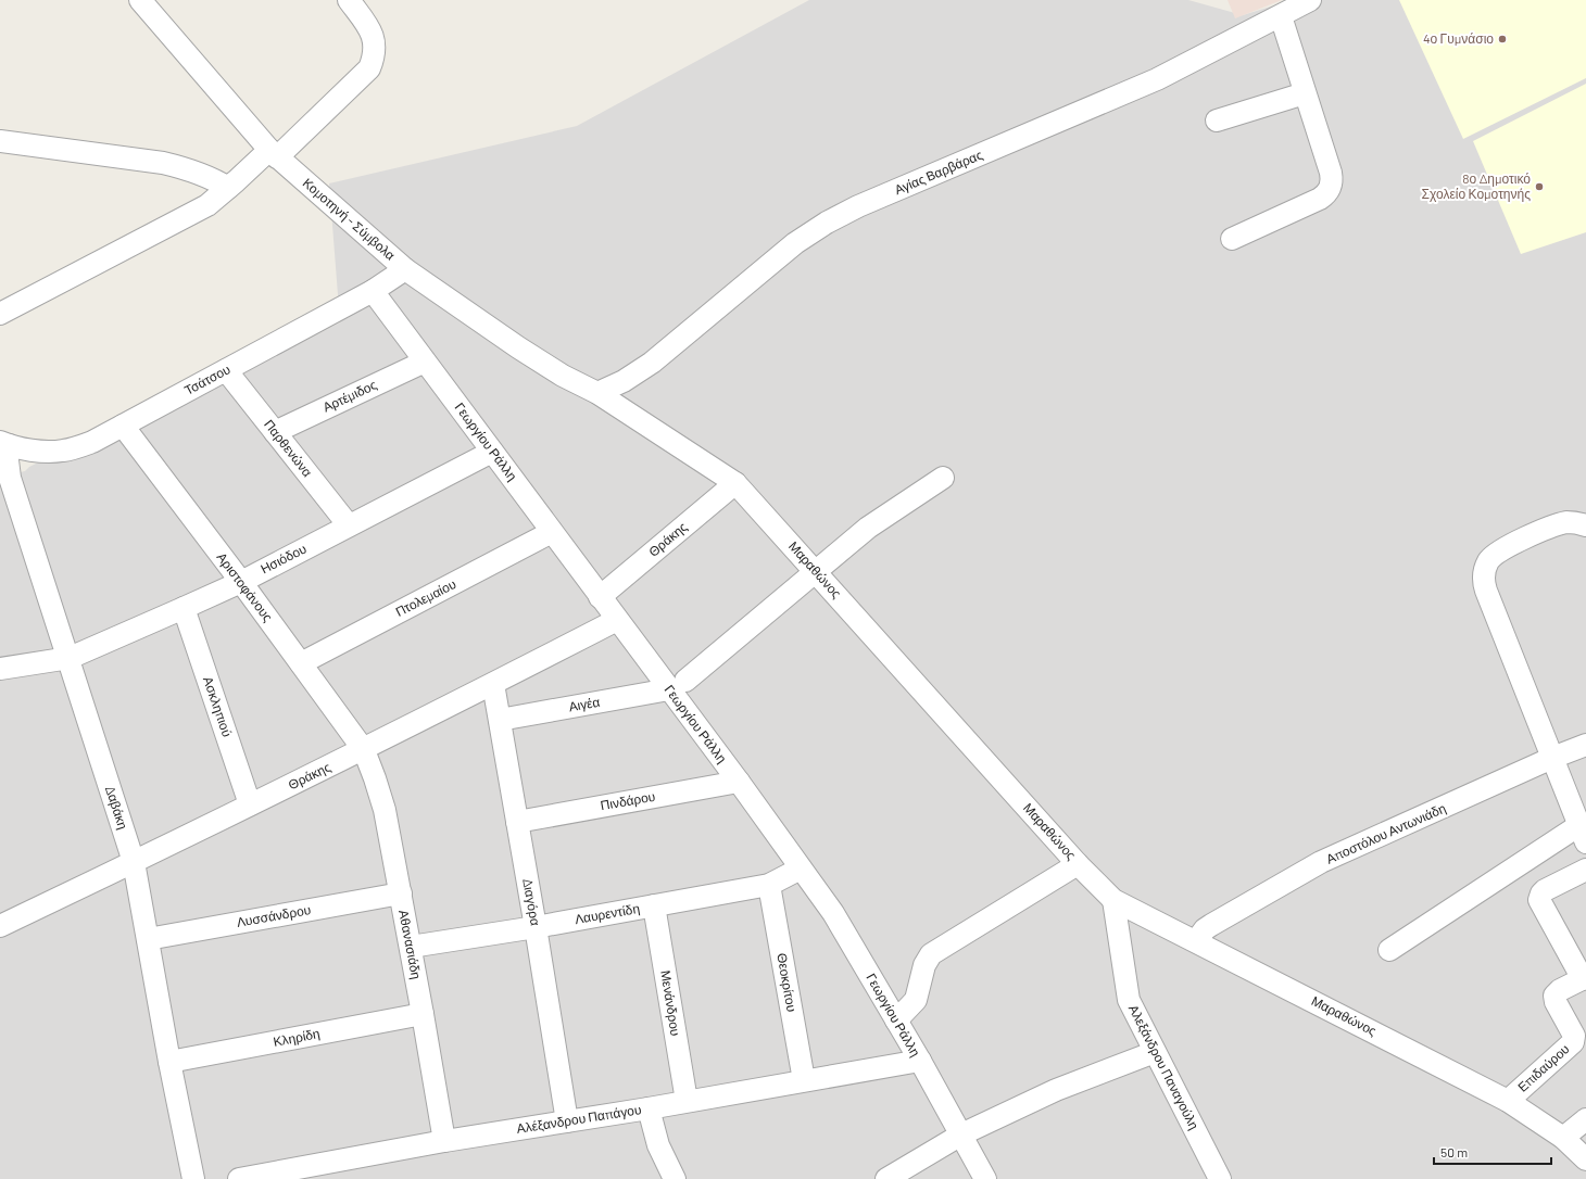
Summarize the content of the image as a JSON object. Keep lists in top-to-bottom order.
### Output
{
  "streets": {
    "street": [
      "Αγίας Βαρβάρας",
      "Κομοτηνή - Σύμβολα",
      "Τσάτσου",
      "Αρτέμιδος",
      "Γεωργίου Ράλλη",
      "Παρθενώνα",
      "Θράκης",
      "Ησιόδου",
      "Μαραθώνος",
      "Αριστοφάνους",
      "Πτολεμαίου",
      "Αιγέα",
      "Ασκληπιού",
      "Πινδάρου",
      "Δαβάκη",
      "Αποστόλου Αντωνιάδη",
      "Διαγόρα",
      "Λαυρεντίδη",
      "Λυσσάνδρου",
      "Αθανασιάδη",
      "Θεοκρίτου",
      "Μενάνδρου",
      "Κληρίδη",
      "Αλεξάνδρου Παναγούλη",
      "Επιδαύρου",
      "Αλέξανδρου Παπάγου"
    ]
  },
  "crossings": [
    ["Αγίας Βαρβάρας", "Κομοτηνή - Σύμβολα"],
    ["Αγίας Βαρβάρας", "Μαραθώνος"],
    ["Κομοτηνή - Σύμβολα", "Τσάτσου"],
    ["Κομοτηνή - Σύμβολα", "Μαραθώνος"],
    ["Τσάτσου", "Γεωργίου Ράλλη"],
    ["Τσάτσου", "Παρθενώνα"],
    ["Τσάτσου", "Αριστοφάνους"],
    ["Τσάτσου", "Δαβάκη"],
    ["Αρτέμιδος", "Γεωργίου Ράλλη"],
    ["Αρτέμιδος", "Παρθενώνα"],
    ["Γεωργίου Ράλλη", "Θράκης"],
    ["Γεωργίου Ράλλη", "Ησιόδου"],
    ["Γεωργίου Ράλλη", "Πτολεμαίου"],
    ["Γεωργίου Ράλλη", "Αιγέα"],
    ["Γεωργίου Ράλλη", "Πινδάρου"],
    ["Γεωργίου Ράλλη", "Λαυρεντίδη"],
    ["Γεωργίου Ράλλη", "Αλέξανδρου Παπάγου"],
    ["Παρθενώνα", "Ησιόδου"],
    ["Θράκης", "Μαραθώνος"],
    ["Θράκης", "Αριστοφάνους"],
    ["Θράκης", "Ασκληπιού"],
    ["Θράκης", "Δαβάκη"],
    ["Θράκης", "Διαγόρα"],
    ["Θράκης", "Αθανασιάδη"],
    ["Ησιόδου", "Αριστοφάνους"],
    ["Ησιόδου", "Ασκληπιού"],
    ["Ησιόδου", "Δαβάκη"],
    ["Μαραθώνος", "Αποστόλου Αντωνιάδη"],
    ["Μαραθώνος", "Αλεξάνδρου Παναγούλη"],
    ["Μαραθώνος", "Επιδαύρου"],
    ["Αριστοφάνους", "Πτολεμαίου"],
    ["Αριστοφάνους", "Αθανασιάδη"],
    ["Αιγέα", "Διαγόρα"],
    ["Πινδάρου", "Διαγόρα"],
    ["Δαβάκη", "Λυσσάνδρου"],
    ["Δαβάκη", "Κληρίδη"],
    ["Διαγόρα", "Λαυρεντίδη"],
    ["Διαγόρα", "Αλέξανδρου Παπάγου"],
    ["Λαυρεντίδη", "Αθανασιάδη"],
    ["Λαυρεντίδη", "Θεοκρίτου"],
    ["Λαυρεντίδη", "Μενάνδρου"],
    ["Λυσσάνδρου", "Αθανασιάδη"],
    ["Αθανασιάδη", "Κληρίδη"],
    ["Αθανασιάδη", "Αλέξανδρου Παπάγου"],
    ["Θεοκρίτου", "Αλέξανδρου Παπάγου"],
    ["Μενάνδρου", "Αλέξανδρου Παπάγου"]
  ],
  "places": ["4ο Γυμνάσιο", "8ο Δημοτικό Σχολείο Κομοτηνής"],
  "scale_bar": "50 m"
}
